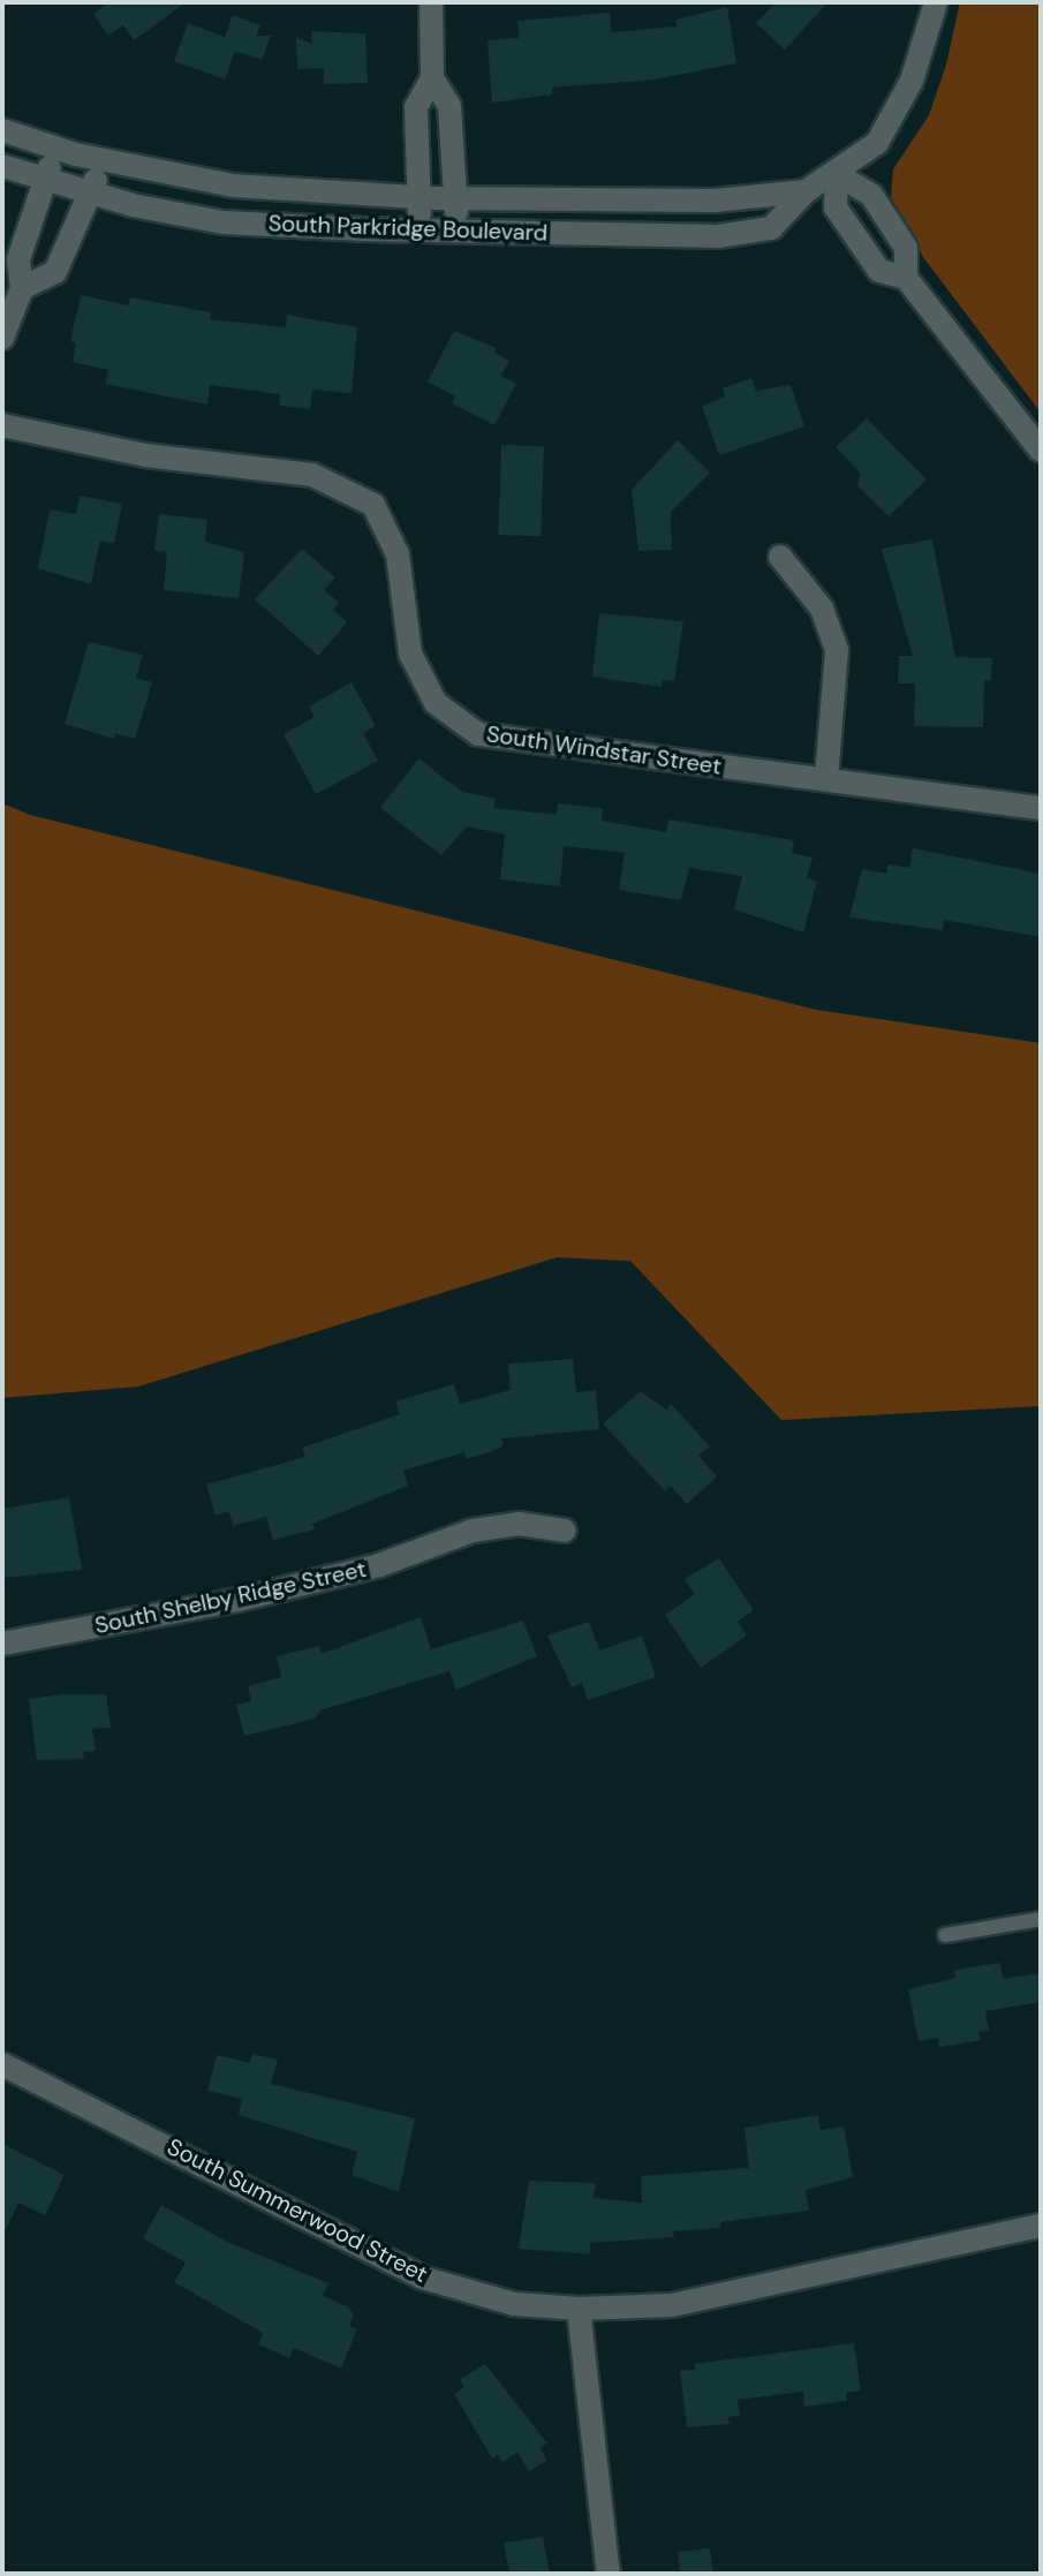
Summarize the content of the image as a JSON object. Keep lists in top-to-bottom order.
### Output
{
  "streets": {
    "street": [
      "South Parkridge Boulevard",
      "South Windstar Street",
      "South Shelby Ridge Street",
      "South Summerwood Street"
    ]
  }
}
